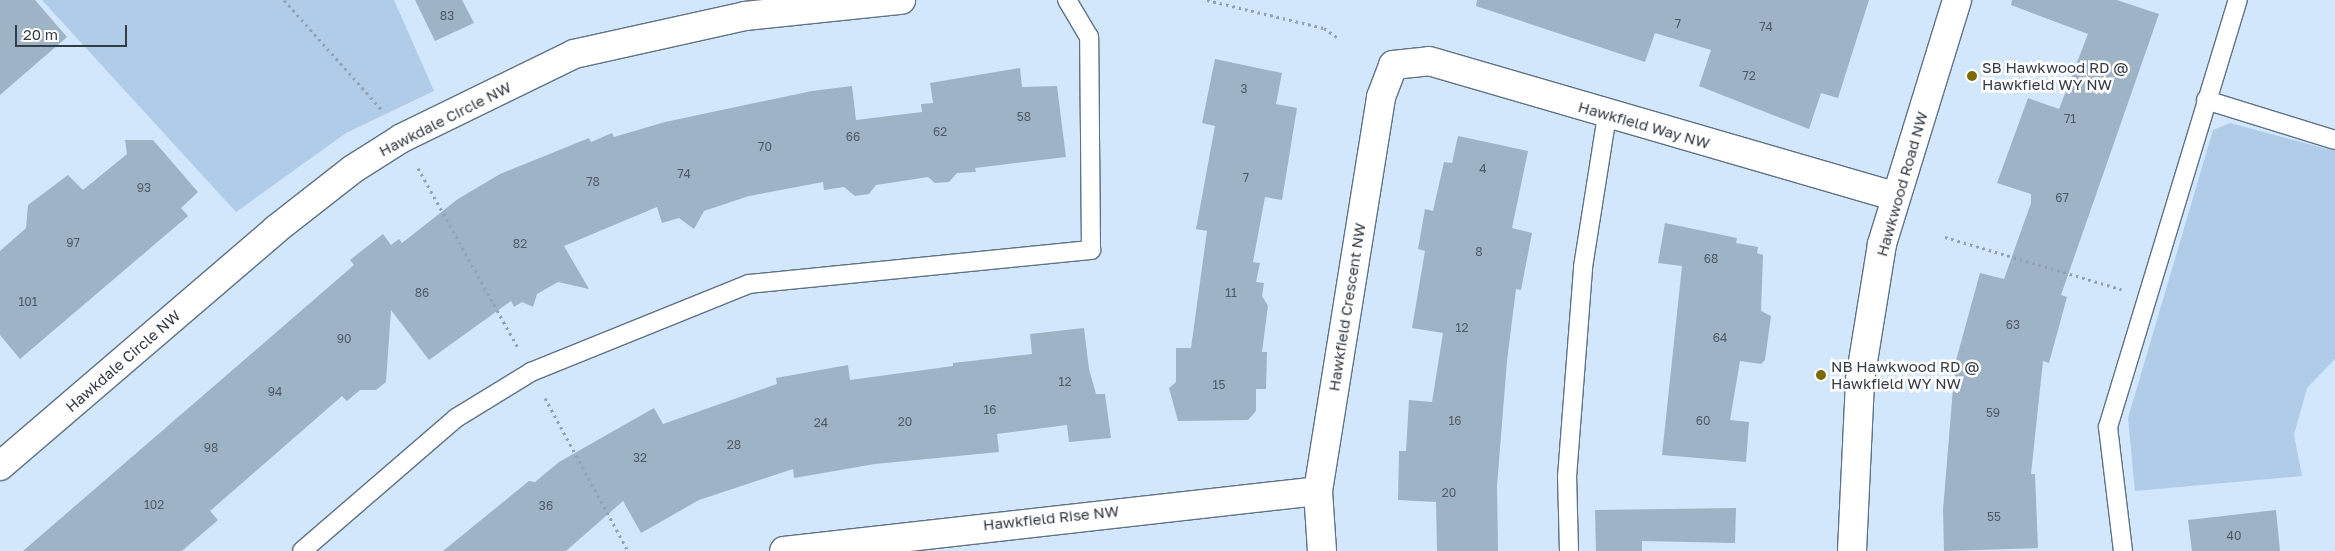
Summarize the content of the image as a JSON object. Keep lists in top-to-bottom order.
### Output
{
  "streets": {
    "street": [
      "Hawkdale Circle NW",
      "Hawkfield Way NW",
      "Hawkwood Road NW",
      "Hawkfield Crescent NW",
      "Hawkfield Rise NW"
    ]
  },
  "crossings": [
    ["Hawkfield Way NW", "Hawkwood Road NW"],
    ["Hawkfield Way NW", "Hawkfield Crescent NW"],
    ["Hawkfield Crescent NW", "Hawkfield Rise NW"]
  ],
  "places": ["SB Hawkwood RD @ Hawkfield WY NW", "NB Hawkwood RD @ Hawkfield WY NW"],
  "house_numbers": [
    "83",
    "7",
    "74",
    "72",
    "3",
    "58",
    "71",
    "62",
    "66",
    "70",
    "4",
    "74",
    "7",
    "78",
    "93",
    "67",
    "97",
    "82",
    "8",
    "68",
    "86",
    "11",
    "101",
    "63",
    "12",
    "64",
    "90",
    "12",
    "15",
    "94",
    "16",
    "59",
    "16",
    "60",
    "20",
    "24",
    "28",
    "98",
    "32",
    "20",
    "102",
    "36",
    "55",
    "40"
  ],
  "scale_bar": "20 m"
}
